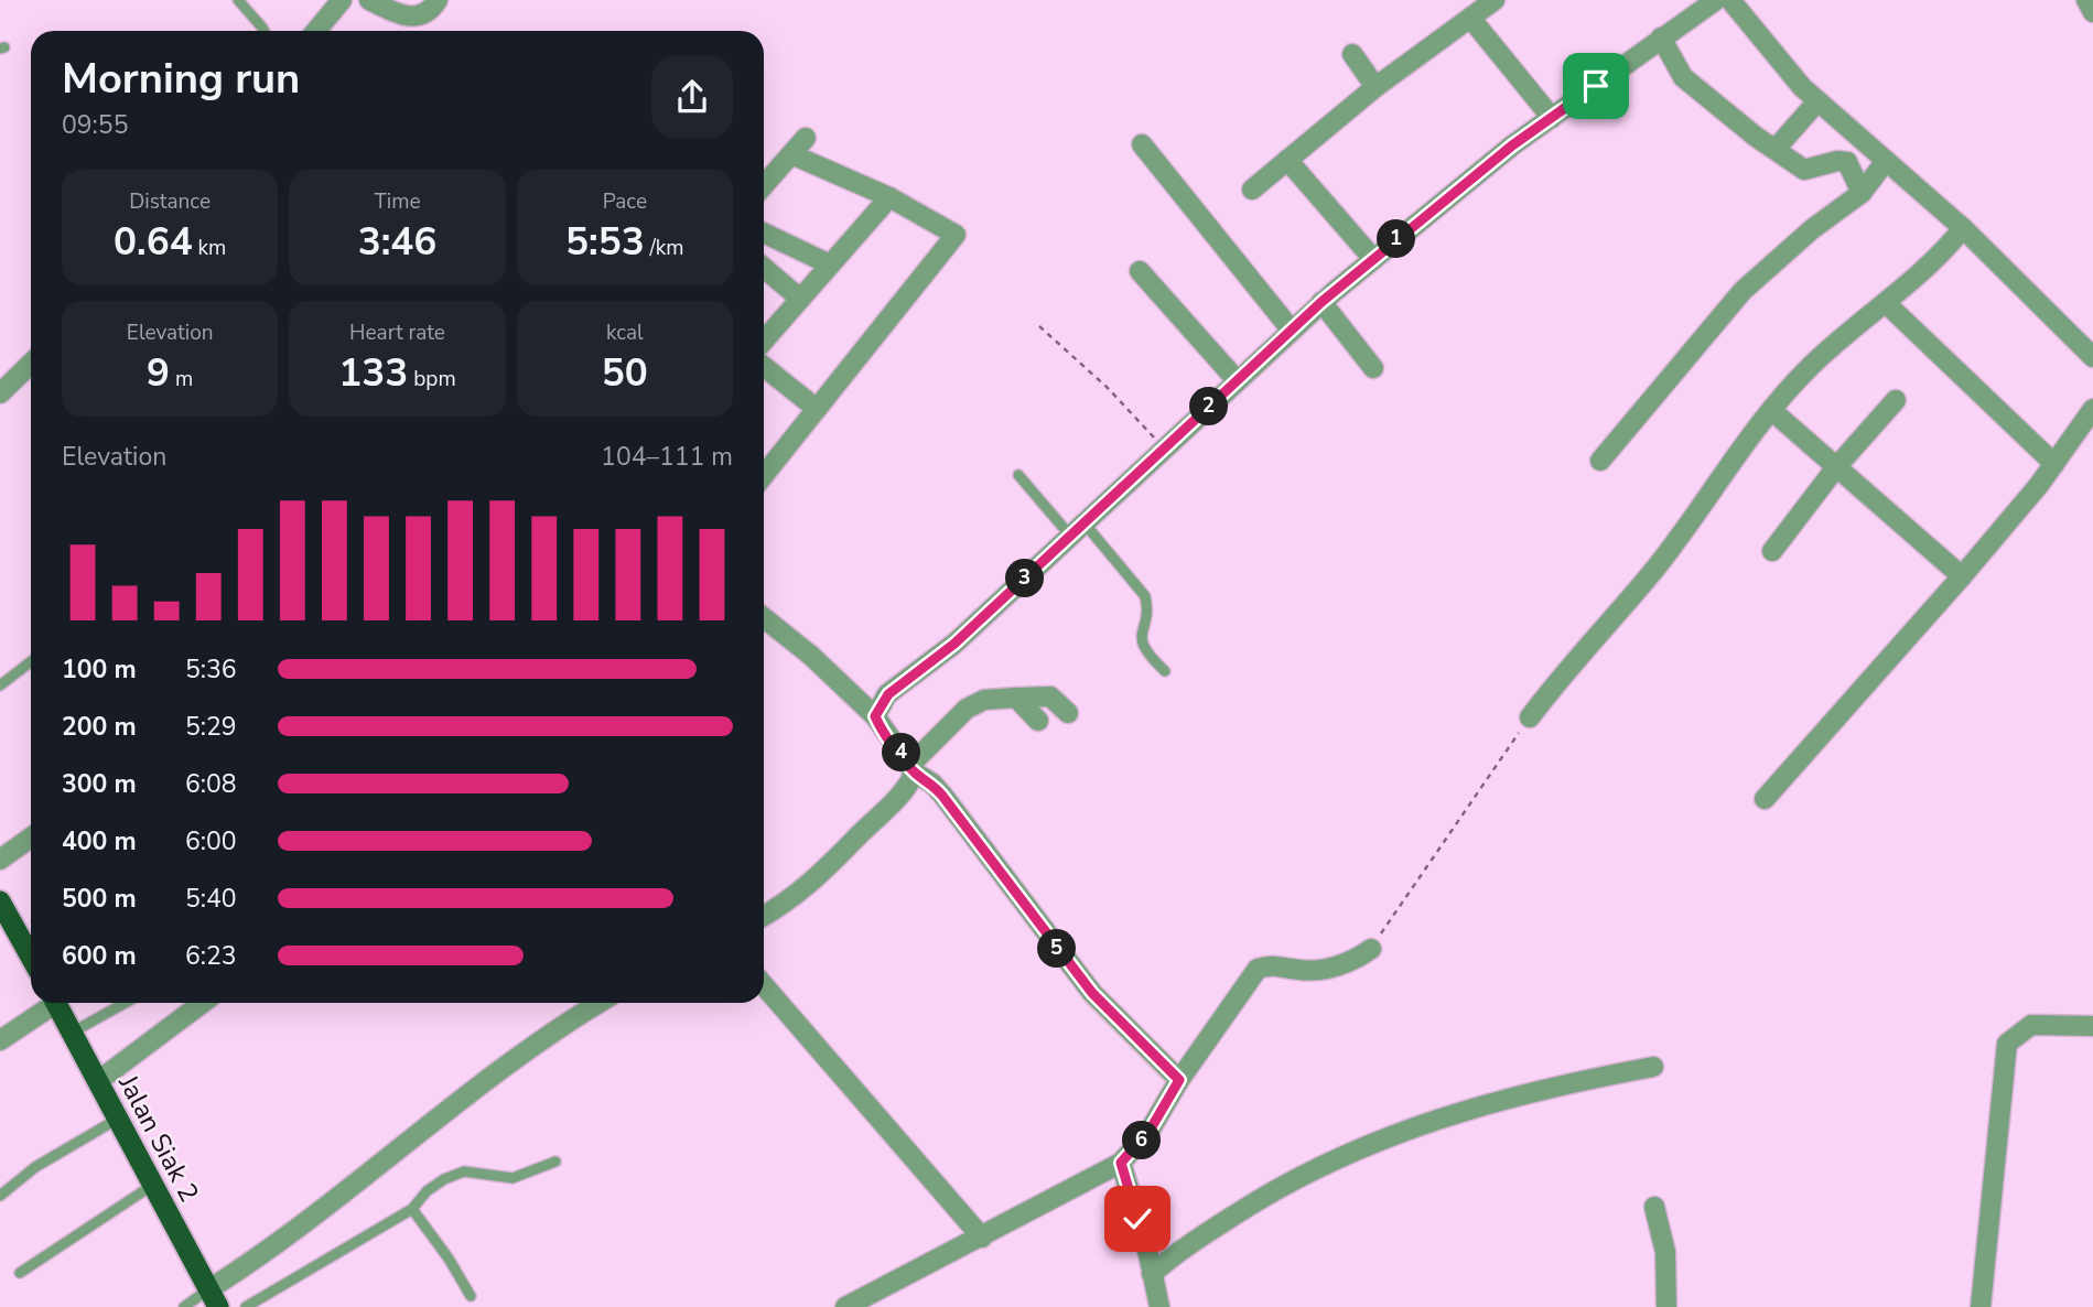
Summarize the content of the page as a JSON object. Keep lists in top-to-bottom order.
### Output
{
  "streets": {
    "highway": ["Jalan Siak 2"]
  },
  "page": {
    "heading": ["Morning run", "09:55"],
    "stats": [
      ["Distance", "0.64 km"],
      ["Time", "3:46"],
      ["Pace", "5:53 /km"],
      ["Elevation", "9 m"],
      ["Heart rate", "133 bpm"],
      ["kcal", "50"]
    ],
    "pins": [
      "1",
      "2",
      "3",
      "4",
      "5",
      "6"
    ],
    "chart": ["Elevation", "104–111 m"],
    "list": [
      {
        "name": "100 m",
        "note": "5:36"
      },
      {
        "name": "200 m",
        "note": "5:29"
      },
      {
        "name": "300 m",
        "note": "6:08"
      },
      {
        "name": "400 m",
        "note": "6:00"
      },
      {
        "name": "500 m",
        "note": "5:40"
      },
      {
        "name": "600 m",
        "note": "6:23"
      }
    ]
  }
}
